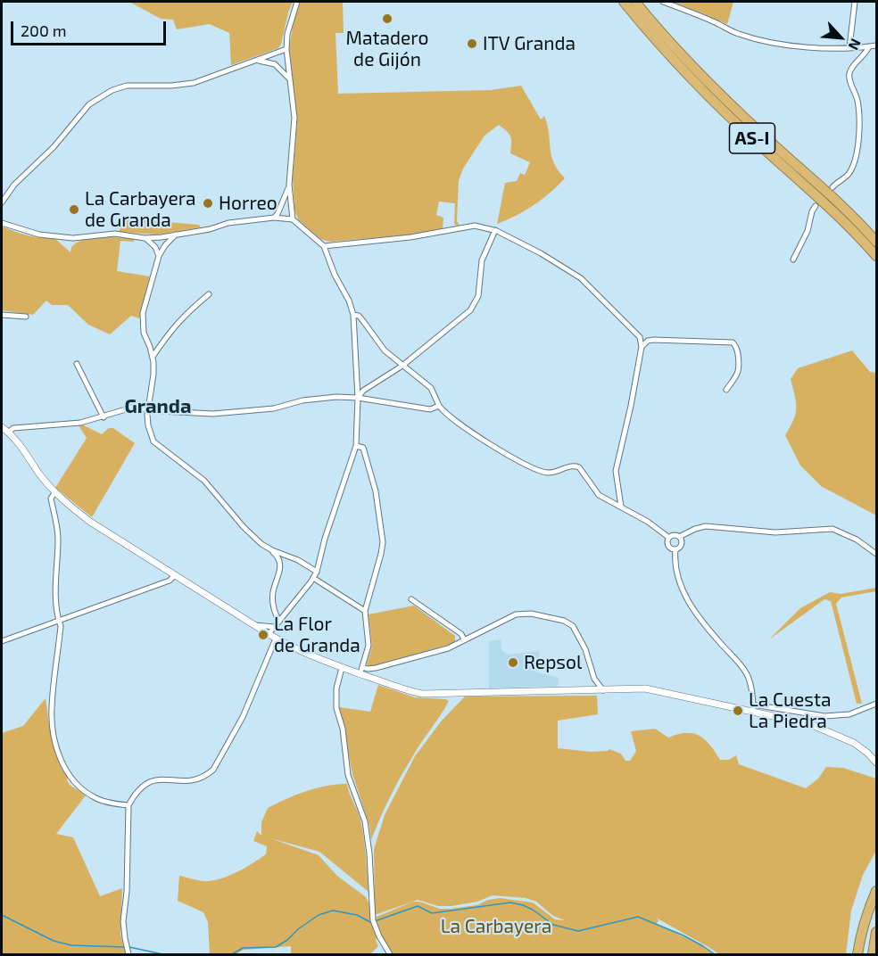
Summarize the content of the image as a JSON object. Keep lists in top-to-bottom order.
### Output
{
  "streets": {
    "highway": ["AS-I"]
  },
  "districts": ["Granda"],
  "parks": ["La Carbayera"],
  "places": [
    "Matadero de Gijón",
    "ITV Granda",
    "Horreo",
    "La Carbayera de Granda",
    "La Flor de Granda",
    "Repsol",
    "La Cuesta La Piedra"
  ],
  "scale_bar": "200 m",
  "north": "bottom right"
}
